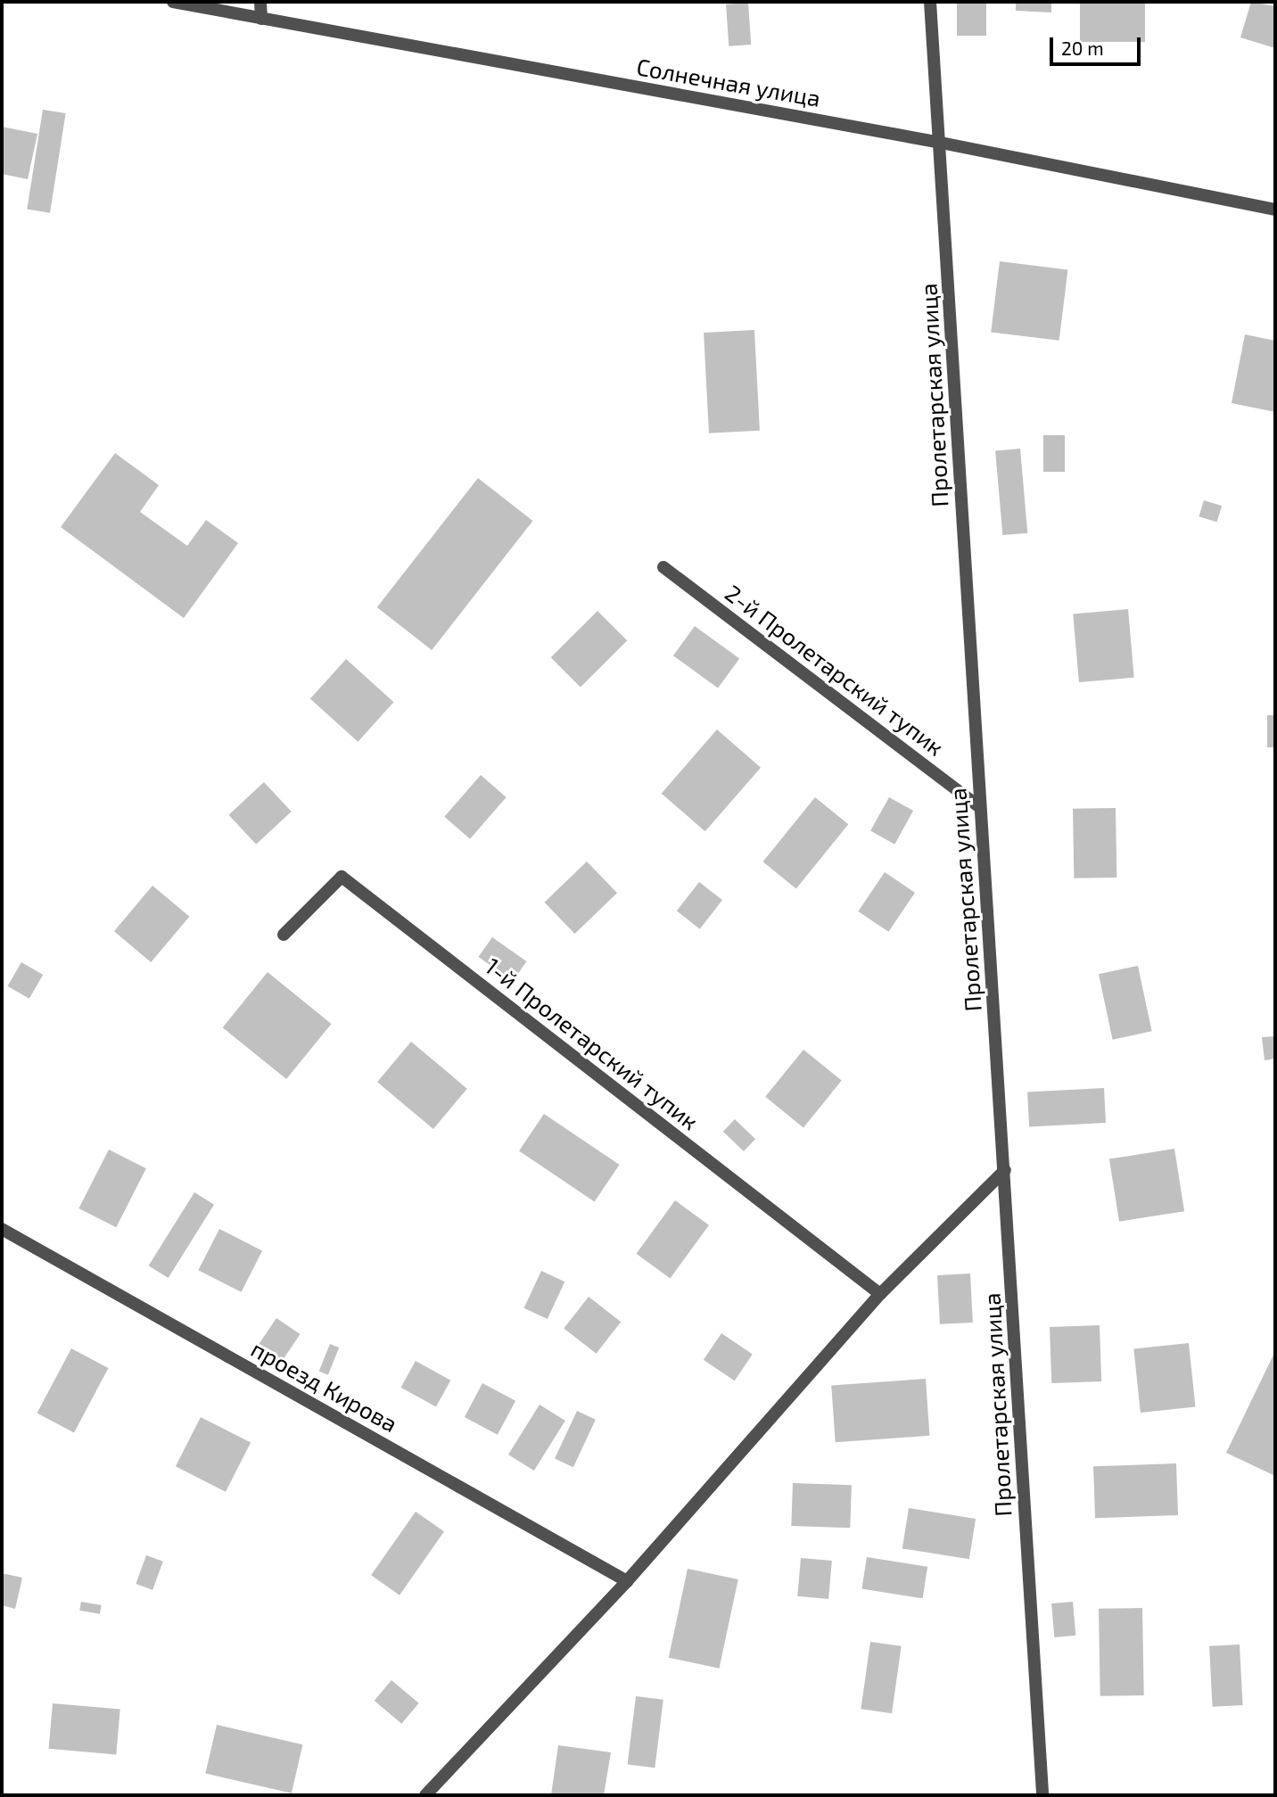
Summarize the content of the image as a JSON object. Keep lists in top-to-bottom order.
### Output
{
  "streets": {
    "street": [
      "Солнечная улица",
      "Пролетарская улица",
      "2-й Пролетарский тупик",
      "1-й Пролетарский тупик",
      "проезд Кирова"
    ]
  },
  "crossings": [
    ["Солнечная улица", "Пролетарская улица"],
    ["Пролетарская улица", "2-й Пролетарский тупик"]
  ],
  "scale_bar": "20 m"
}
